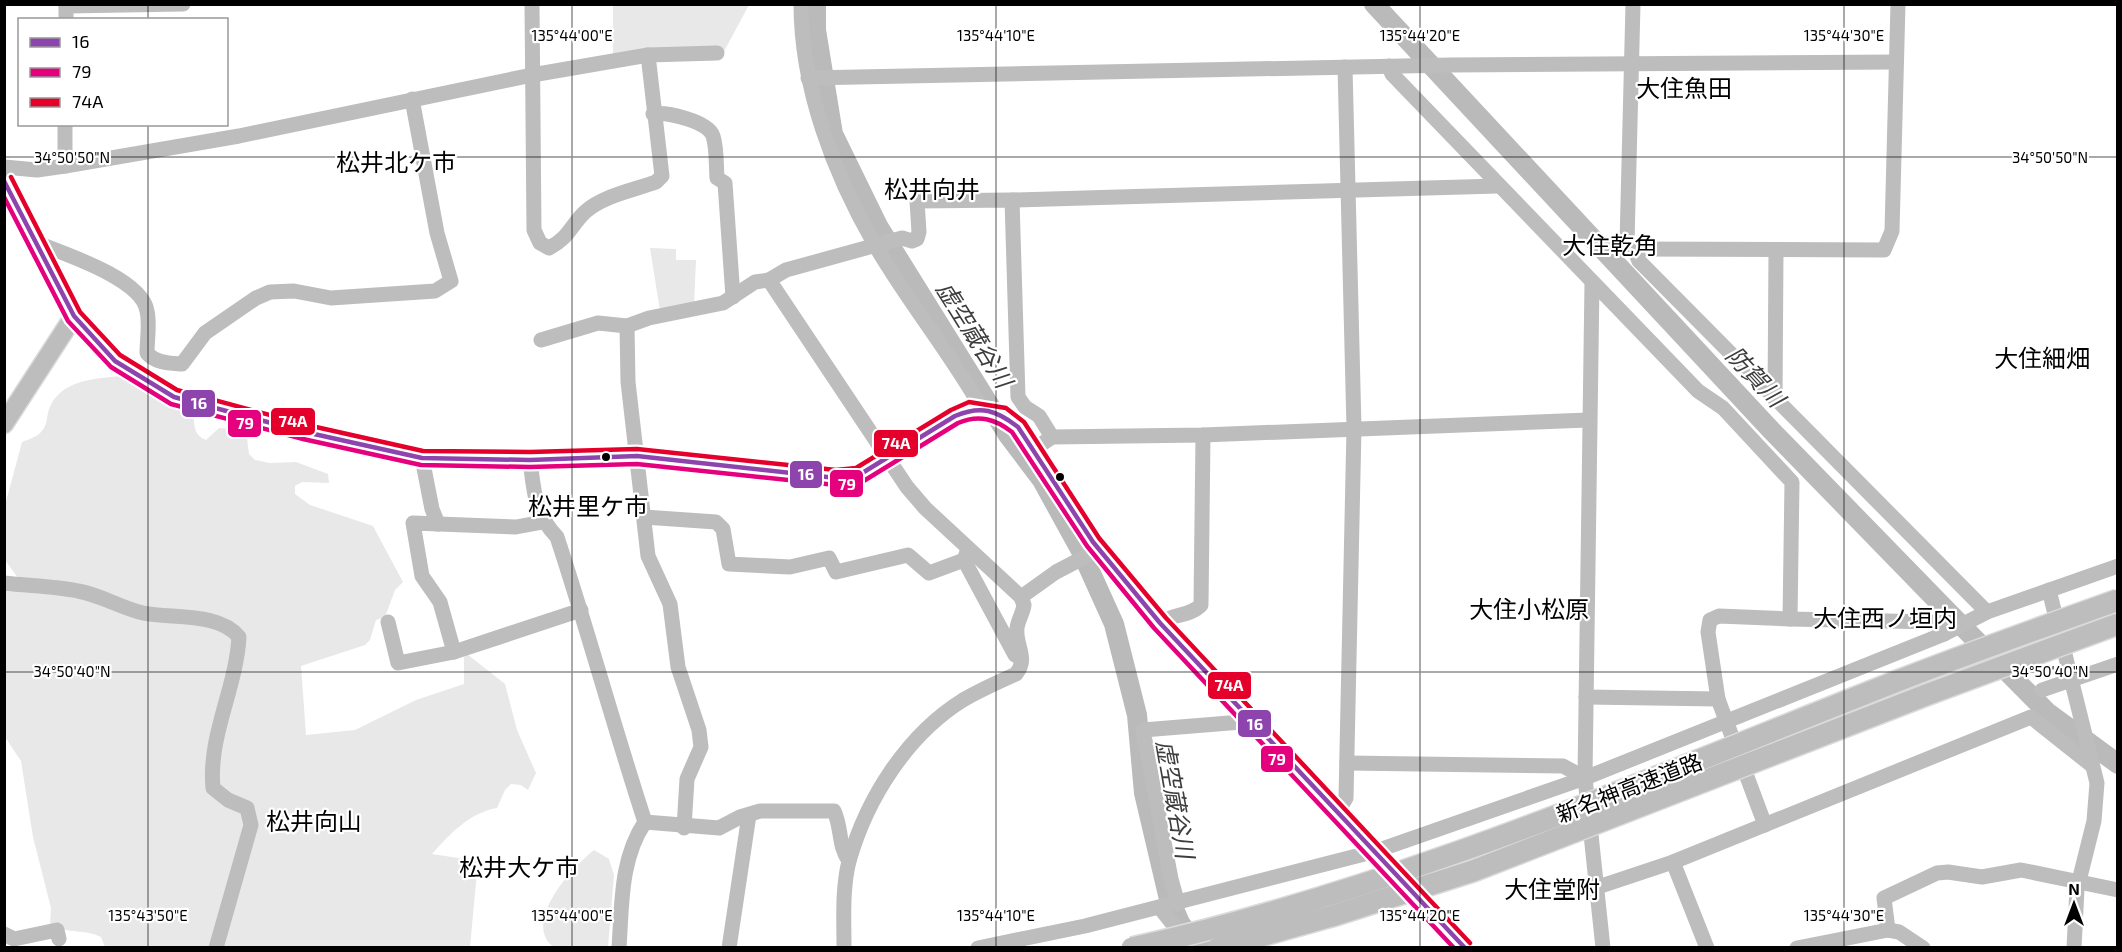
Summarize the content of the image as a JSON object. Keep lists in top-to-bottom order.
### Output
{
  "streets": {
    "highway": ["新名神高速道路"]
  },
  "districts": [
    "大住魚田",
    "松井北ケ市",
    "松井向井",
    "大住乾角",
    "大住細畑",
    "松井里ケ市",
    "大住小松原",
    "大住西ノ垣内",
    "松井向山",
    "松井大ケ市",
    "大住堂附"
  ],
  "water": ["虚空蔵谷川", "防賀川"],
  "lines": ["transit line 74A", "transit line 16", "transit line 79"],
  "legend": ["16", "79", "74A"],
  "north": "top",
  "coordinates": [
    "135°44'00\"E",
    "135°44'10\"E",
    "135°44'20\"E",
    "135°44'30\"E",
    "34°50'50\"N",
    "34°50'40\"N",
    "135°43'50\"E"
  ]
}
